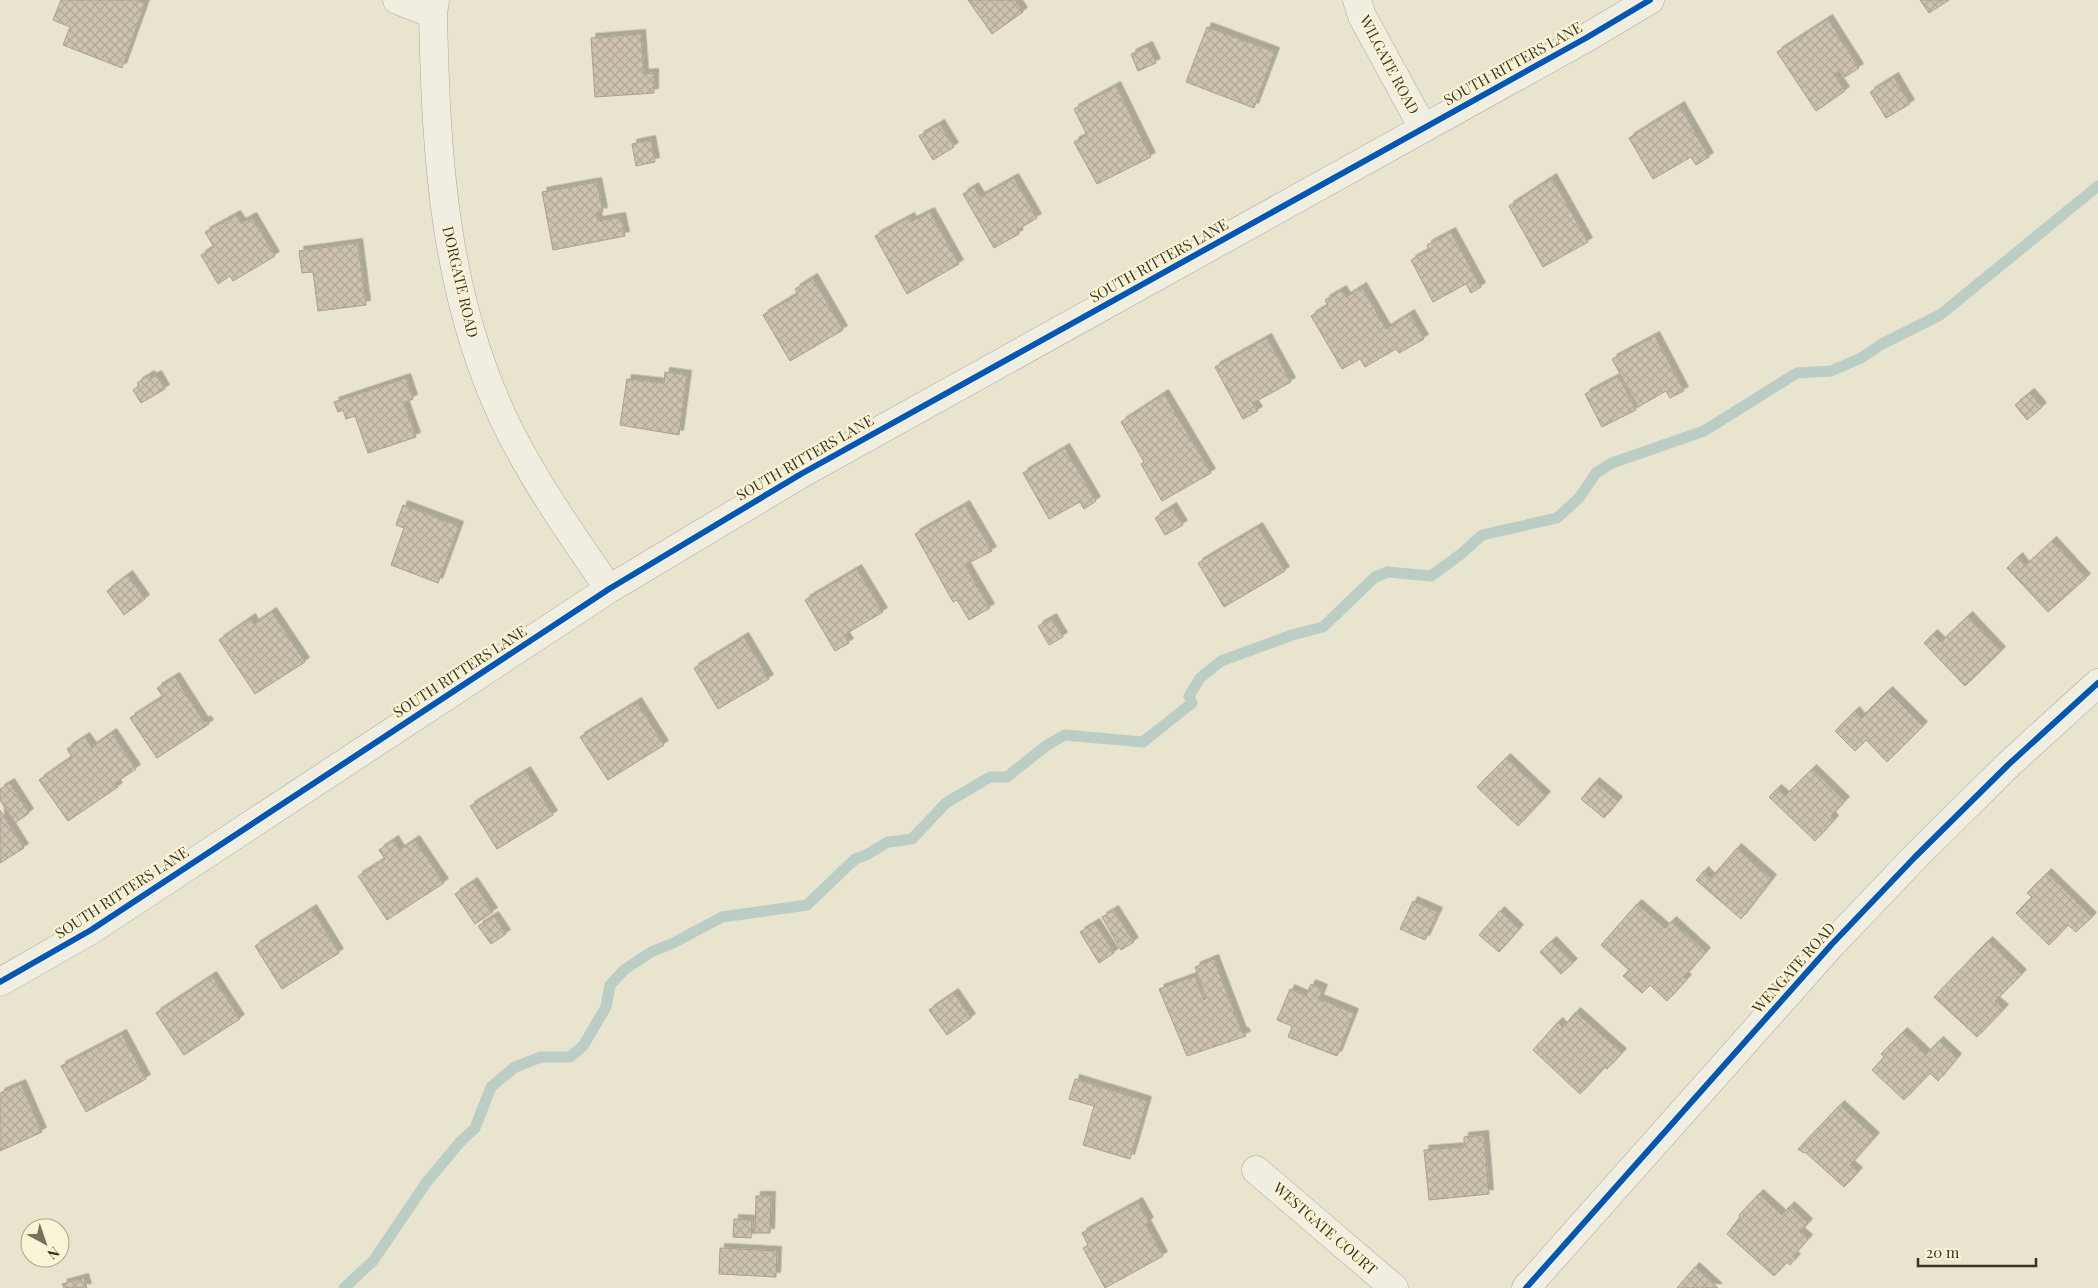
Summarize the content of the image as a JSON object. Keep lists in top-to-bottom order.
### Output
{
  "streets": {
    "street": [
      "SOUTH RITTERS LANE",
      "WILGATE ROAD",
      "DORGATE ROAD",
      "WENGATE ROAD",
      "WESTGATE COURT"
    ]
  },
  "crossings": [
    ["SOUTH RITTERS LANE", "WILGATE ROAD"],
    ["SOUTH RITTERS LANE", "DORGATE ROAD"]
  ],
  "scale_bar": "20 m",
  "north": "bottom right"
}
